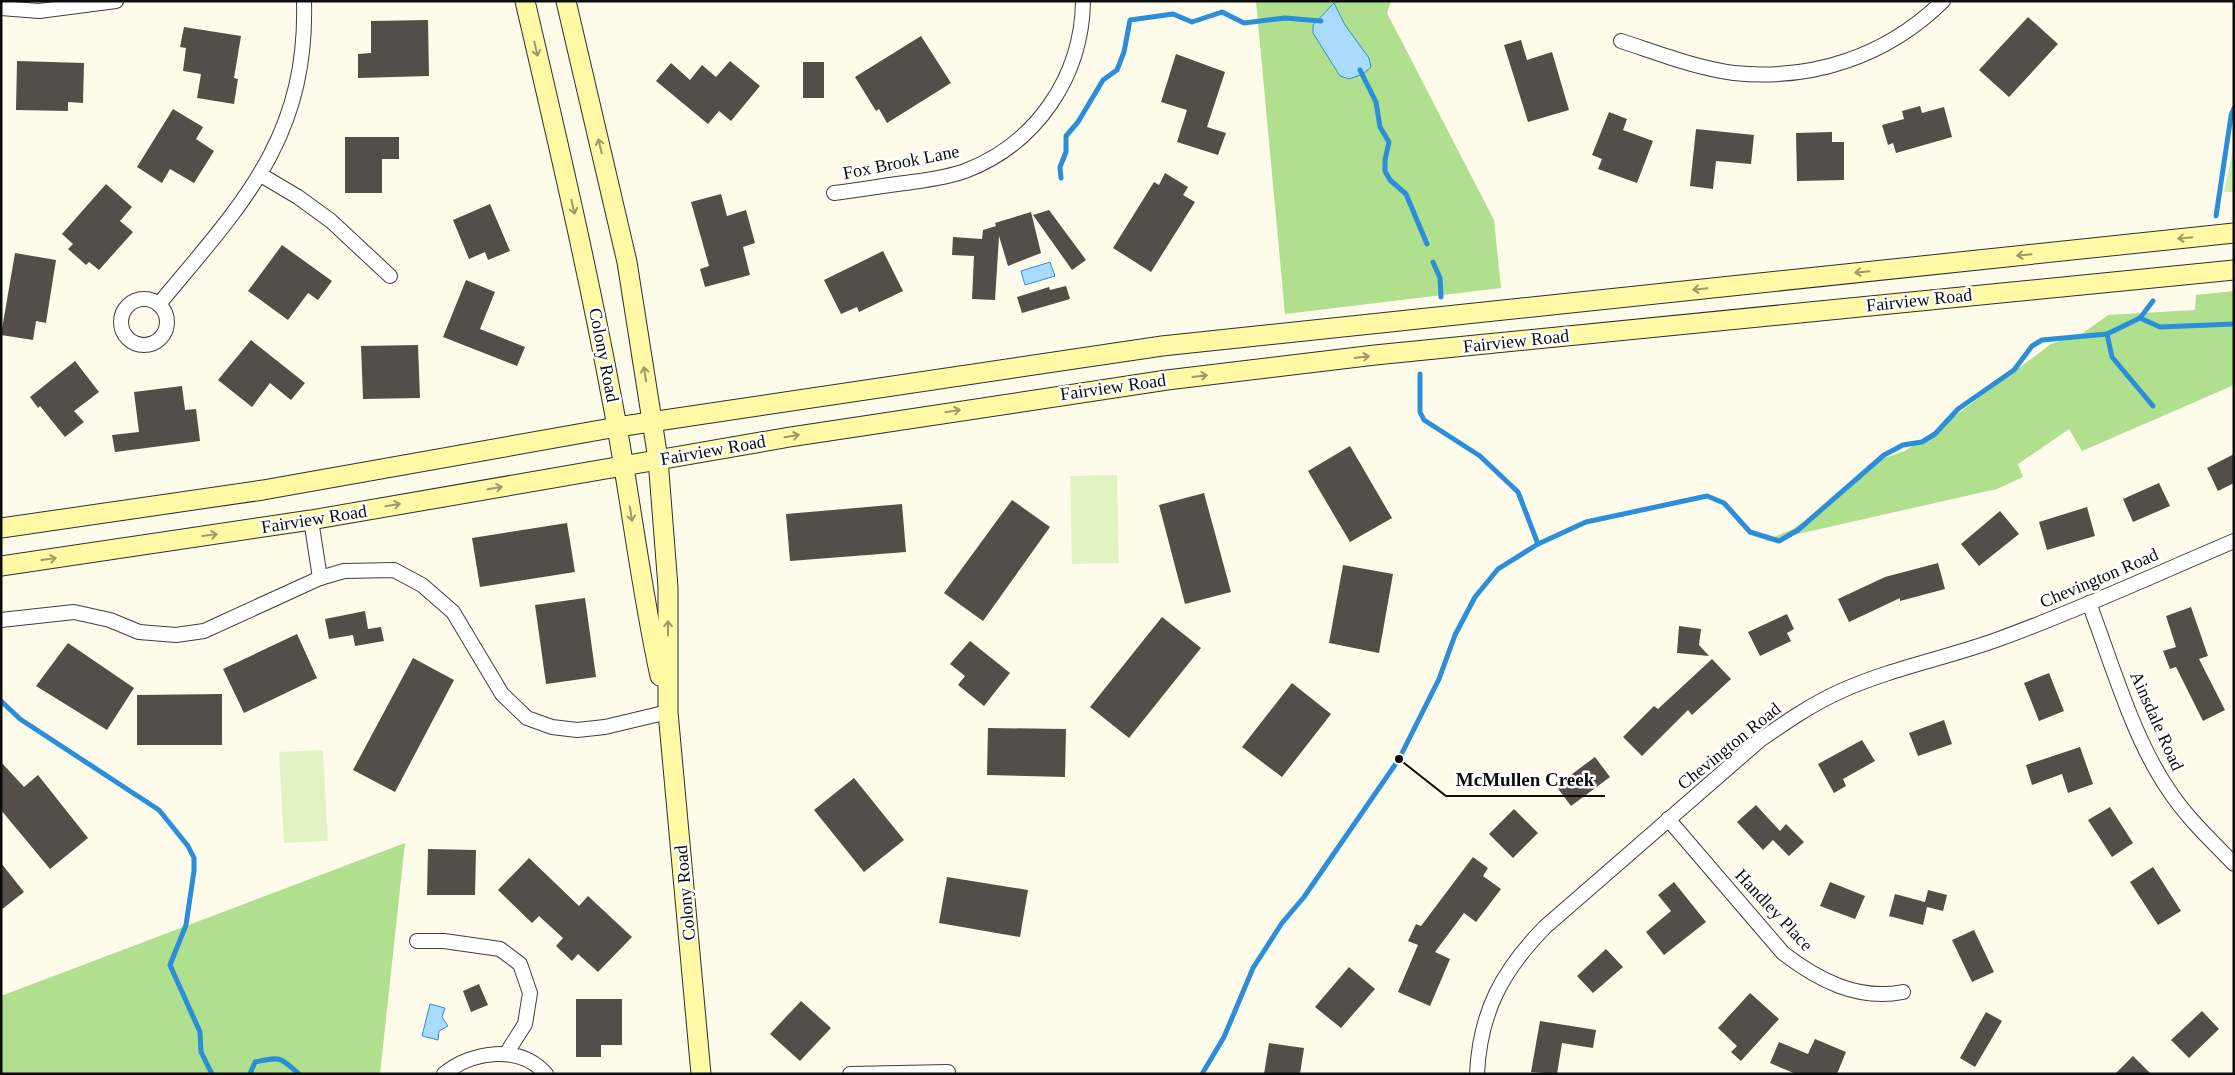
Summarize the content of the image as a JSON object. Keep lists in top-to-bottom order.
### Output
{
  "streets": {
    "main road": ["Fairview Road", "Colony Road"],
    "street": [
      "Fox Brook Lane",
      "Chevington Road",
      "Ainsdale Road",
      "Handley Place"
    ]
  },
  "crossings": [
    ["Fairview Road", "Colony Road"],
    ["Chevington Road", "Ainsdale Road"],
    ["Chevington Road", "Handley Place"]
  ],
  "places": ["McMullen Creek"]
}
